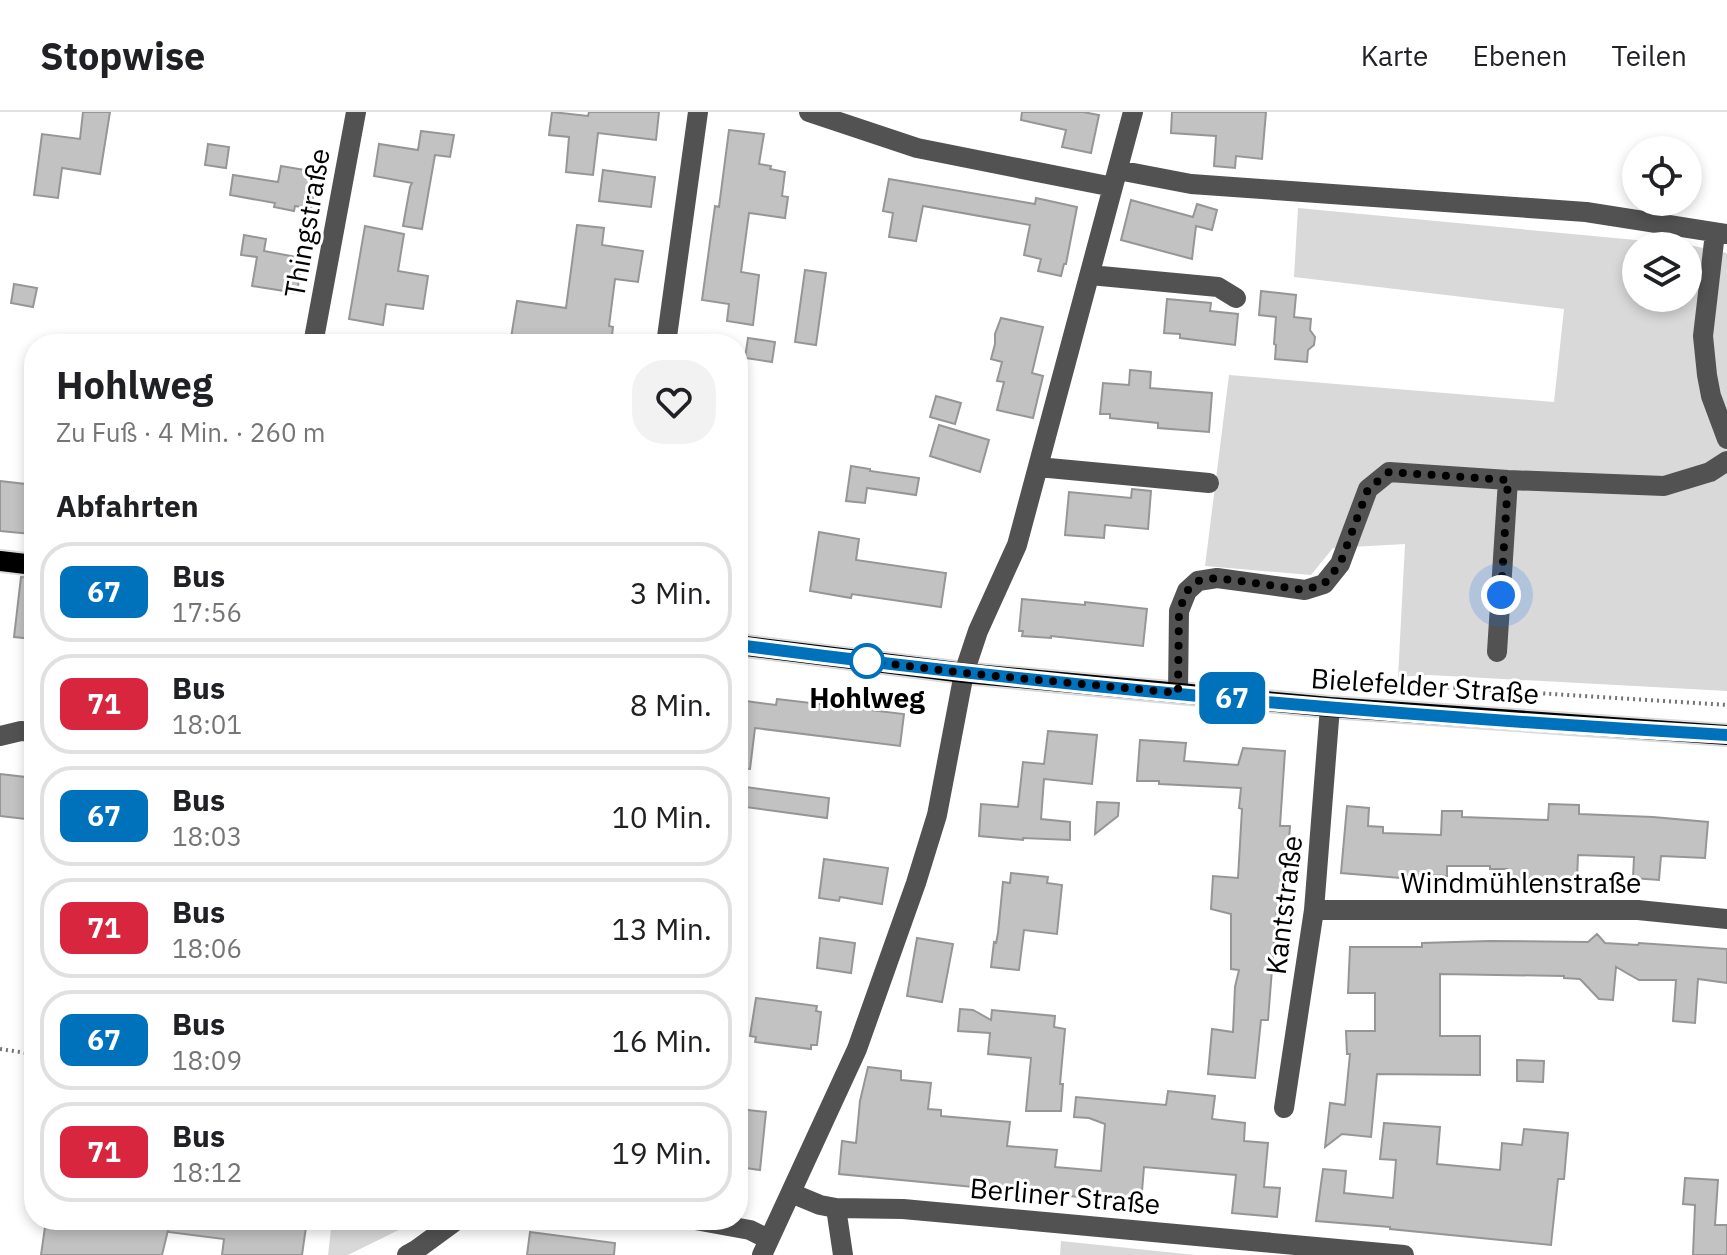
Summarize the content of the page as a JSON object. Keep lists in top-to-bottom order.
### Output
{
  "streets": {
    "main road": ["Bielefelder Straße"],
    "street": [
      "Thingstraße",
      "Windmühlenstraße",
      "Kantstraße",
      "Berliner Straße"
    ]
  },
  "crossings": [
    ["Bielefelder Straße", "Kantstraße"],
    ["Windmühlenstraße", "Kantstraße"]
  ],
  "places": ["Hohlweg"],
  "lines": ["bus line 67"],
  "page": {
    "header": "Stopwise",
    "nav": ["Karte", "Ebenen", "Teilen"],
    "on_map": "67",
    "heading": [
      ["Hohlweg", "Zu Fuß · 4 Min. · 260 m"],
      "Abfahrten"
    ],
    "list": [
      {
        "mark": "67",
        "name": "Bus",
        "note": "17:56",
        "value": "3 Min."
      },
      {
        "mark": "71",
        "name": "Bus",
        "note": "18:01",
        "value": "8 Min."
      },
      {
        "mark": "67",
        "name": "Bus",
        "note": "18:03",
        "value": "10 Min."
      },
      {
        "mark": "71",
        "name": "Bus",
        "note": "18:06",
        "value": "13 Min."
      },
      {
        "mark": "67",
        "name": "Bus",
        "note": "18:09",
        "value": "16 Min."
      },
      {
        "mark": "71",
        "name": "Bus",
        "note": "18:12",
        "value": "19 Min."
      }
    ]
  }
}
